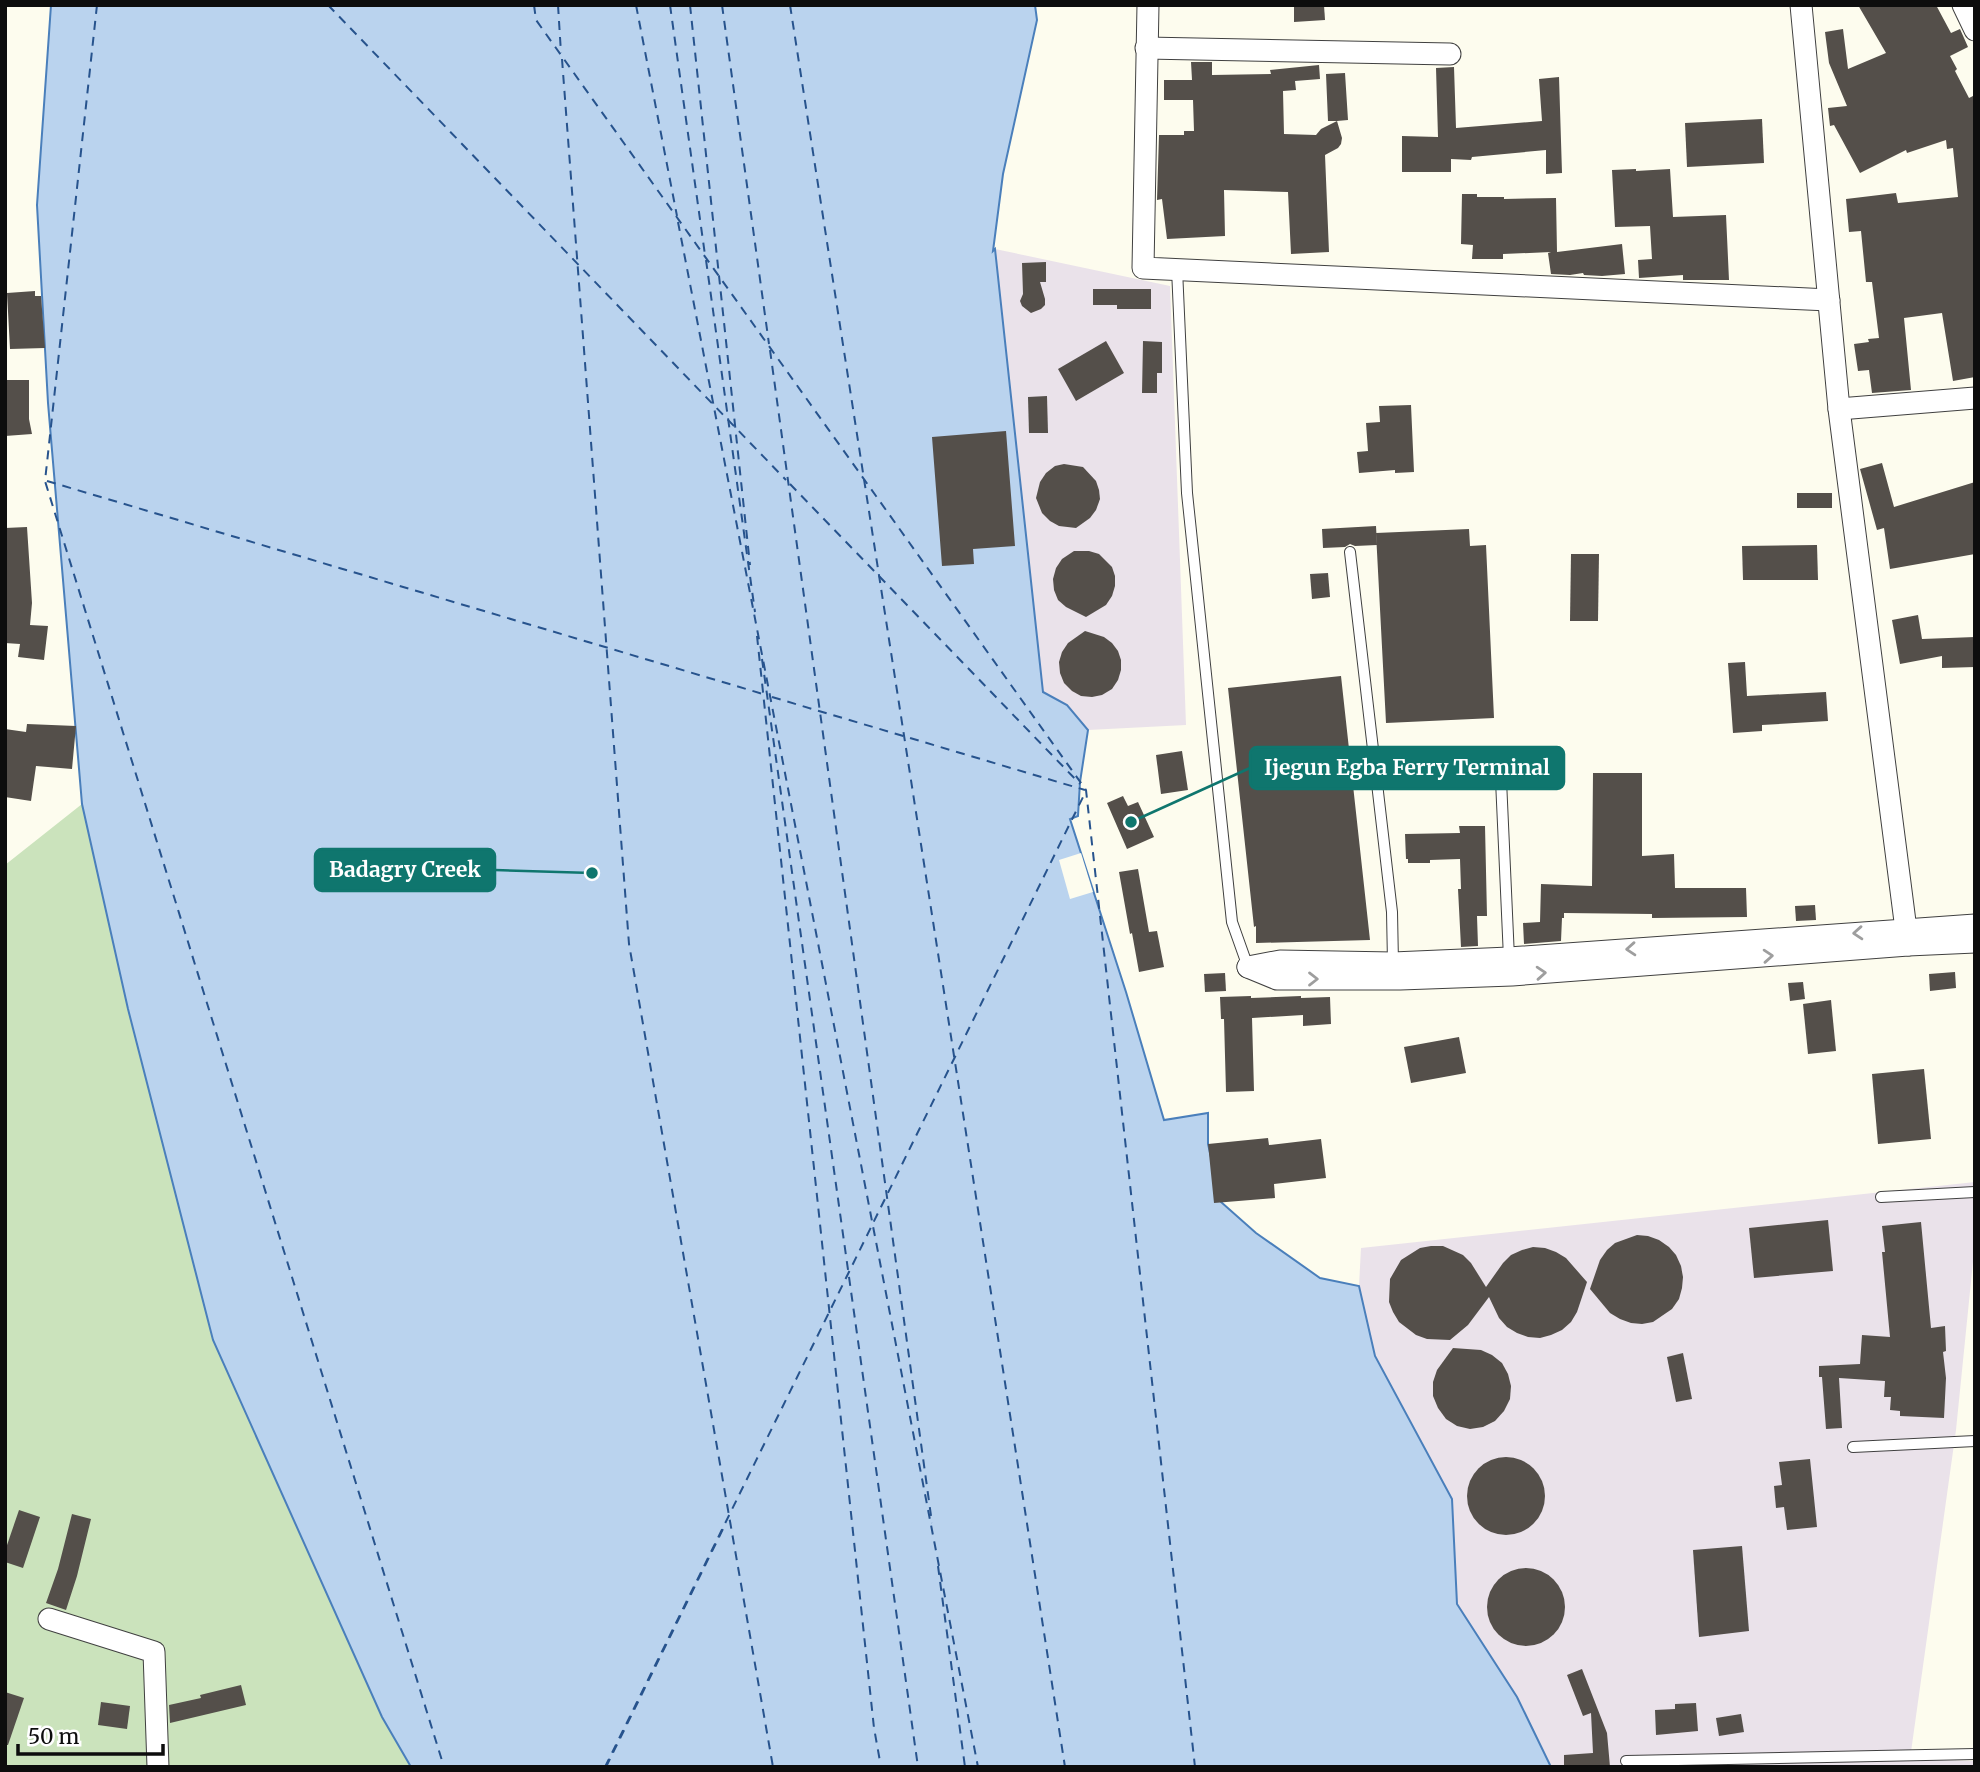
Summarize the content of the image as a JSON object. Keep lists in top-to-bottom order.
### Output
{
  "places": ["Ijegun Egba Ferry Terminal", "Badagry Creek"],
  "scale_bar": "50 m"
}
